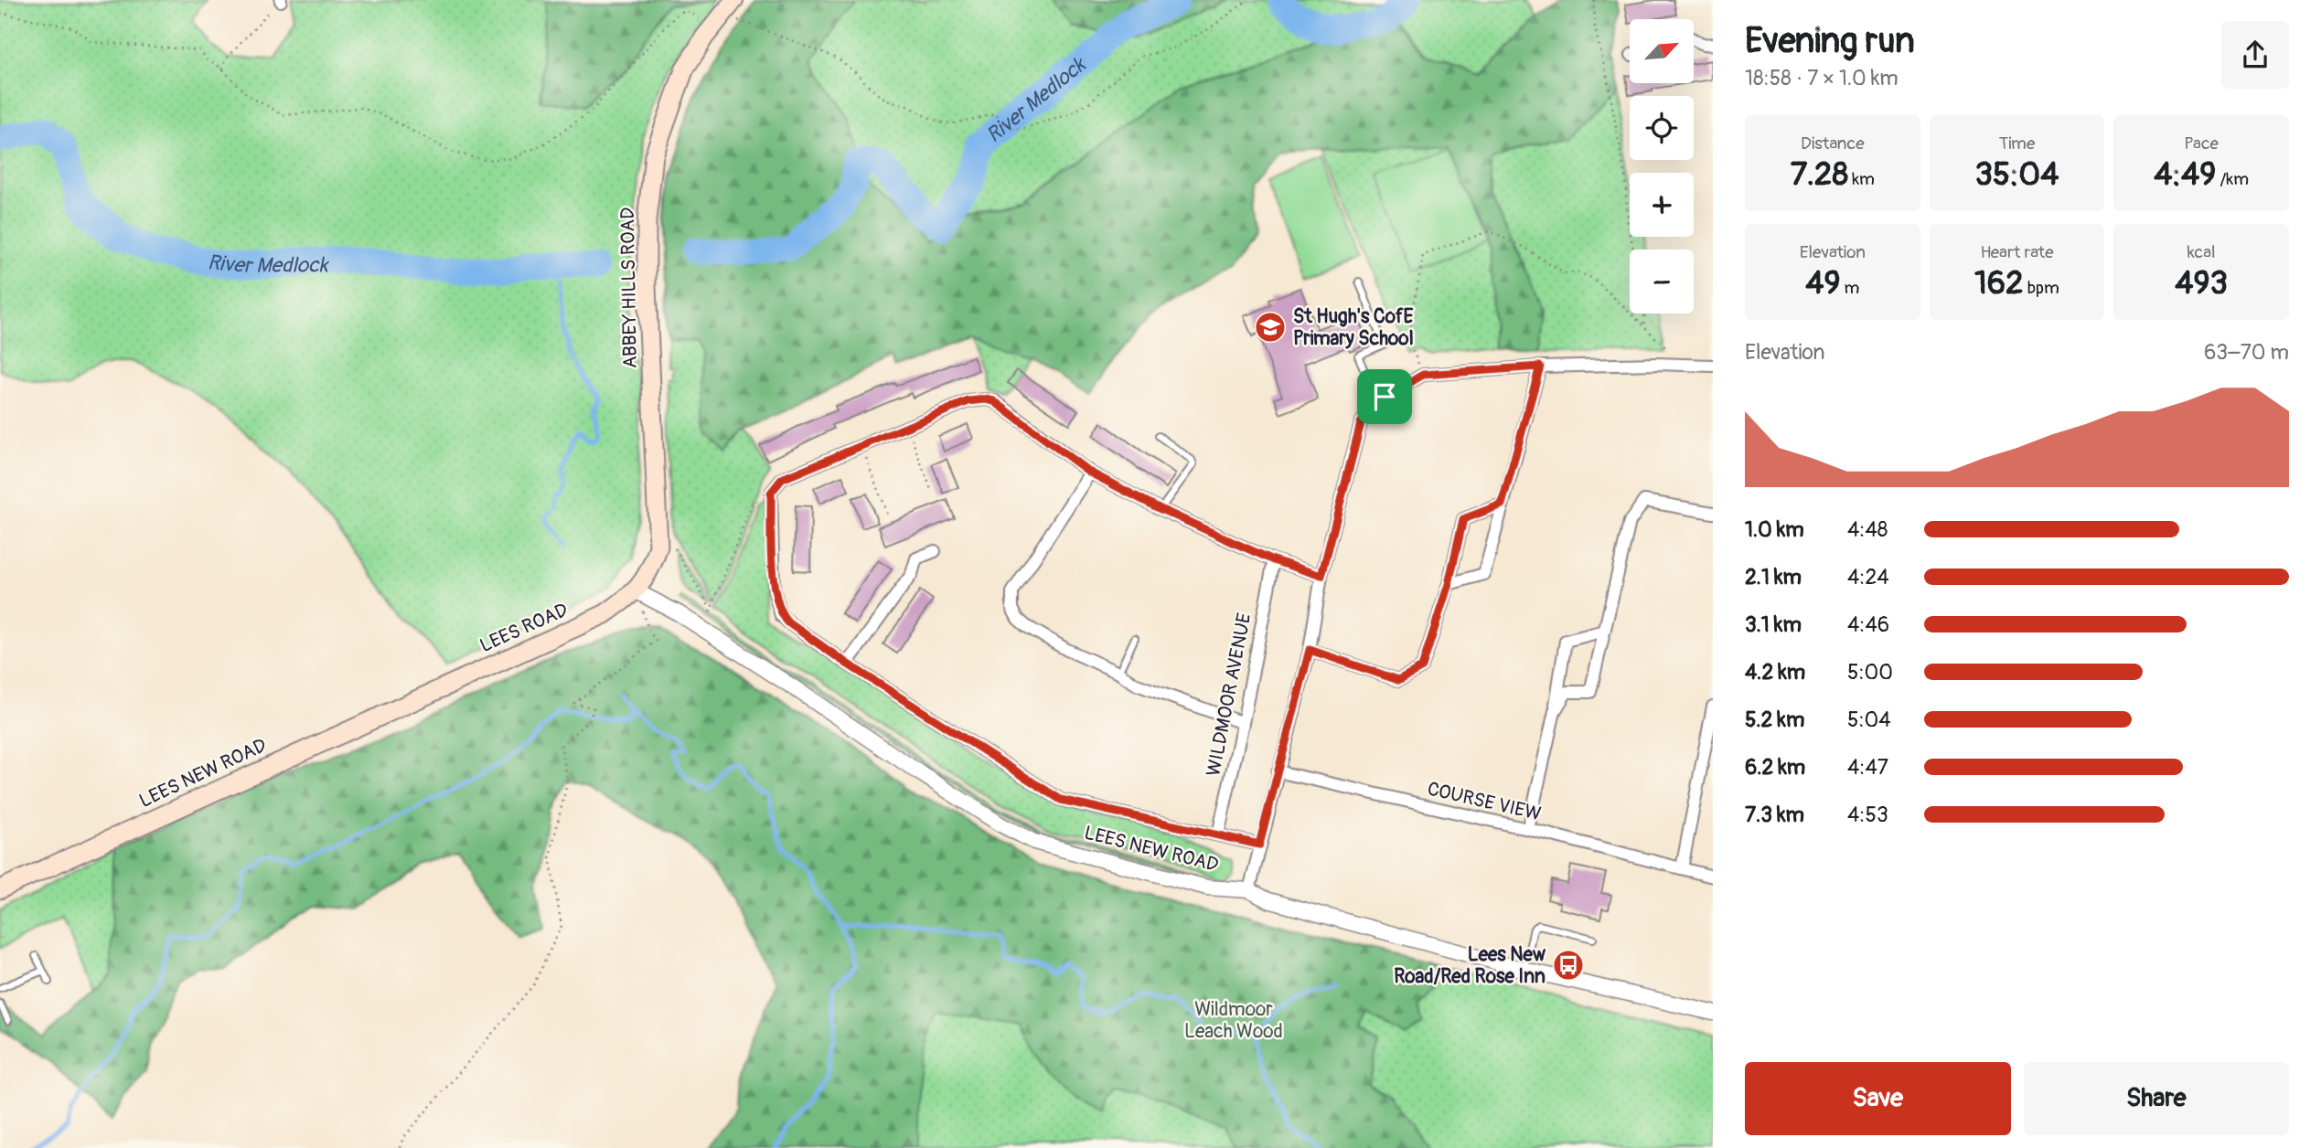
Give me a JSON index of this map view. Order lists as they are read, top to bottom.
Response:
{
  "streets": {
    "main road": ["ABBEY HILLS ROAD", "LEES ROAD", "LEES NEW ROAD"],
    "street": ["WILDMOOR AVENUE", "COURSE VIEW"]
  },
  "crossings": [
    ["ABBEY HILLS ROAD", "LEES ROAD"],
    ["ABBEY HILLS ROAD", "LEES NEW ROAD"],
    ["LEES ROAD", "LEES NEW ROAD"]
  ],
  "water": ["River Medlock"],
  "parks": ["Wildmoor Leach Wood"],
  "places": {
    "school or university": ["St Hugh's CofE Primary School"],
    "bus stop": ["Lees New Road/Red Rose Inn"]
  },
  "north": "top right",
  "page": {
    "heading": ["Evening run", "18:58 · 7 × 1.0 km"],
    "map_buttons": ["+", "−"],
    "stats": [
      ["Distance", "7.28 km"],
      ["Time", "35:04"],
      ["Pace", "4:49 /km"],
      ["Elevation", "49 m"],
      ["Heart rate", "162 bpm"],
      ["kcal", "493"]
    ],
    "chart": ["Elevation", "63–70 m"],
    "list": [
      {
        "name": "1.0 km",
        "note": "4:48"
      },
      {
        "name": "2.1 km",
        "note": "4:24"
      },
      {
        "name": "3.1 km",
        "note": "4:46"
      },
      {
        "name": "4.2 km",
        "note": "5:00"
      },
      {
        "name": "5.2 km",
        "note": "5:04"
      },
      {
        "name": "6.2 km",
        "note": "4:47"
      },
      {
        "name": "7.3 km",
        "note": "4:53"
      }
    ],
    "buttons": ["Save", "Share"]
  }
}
